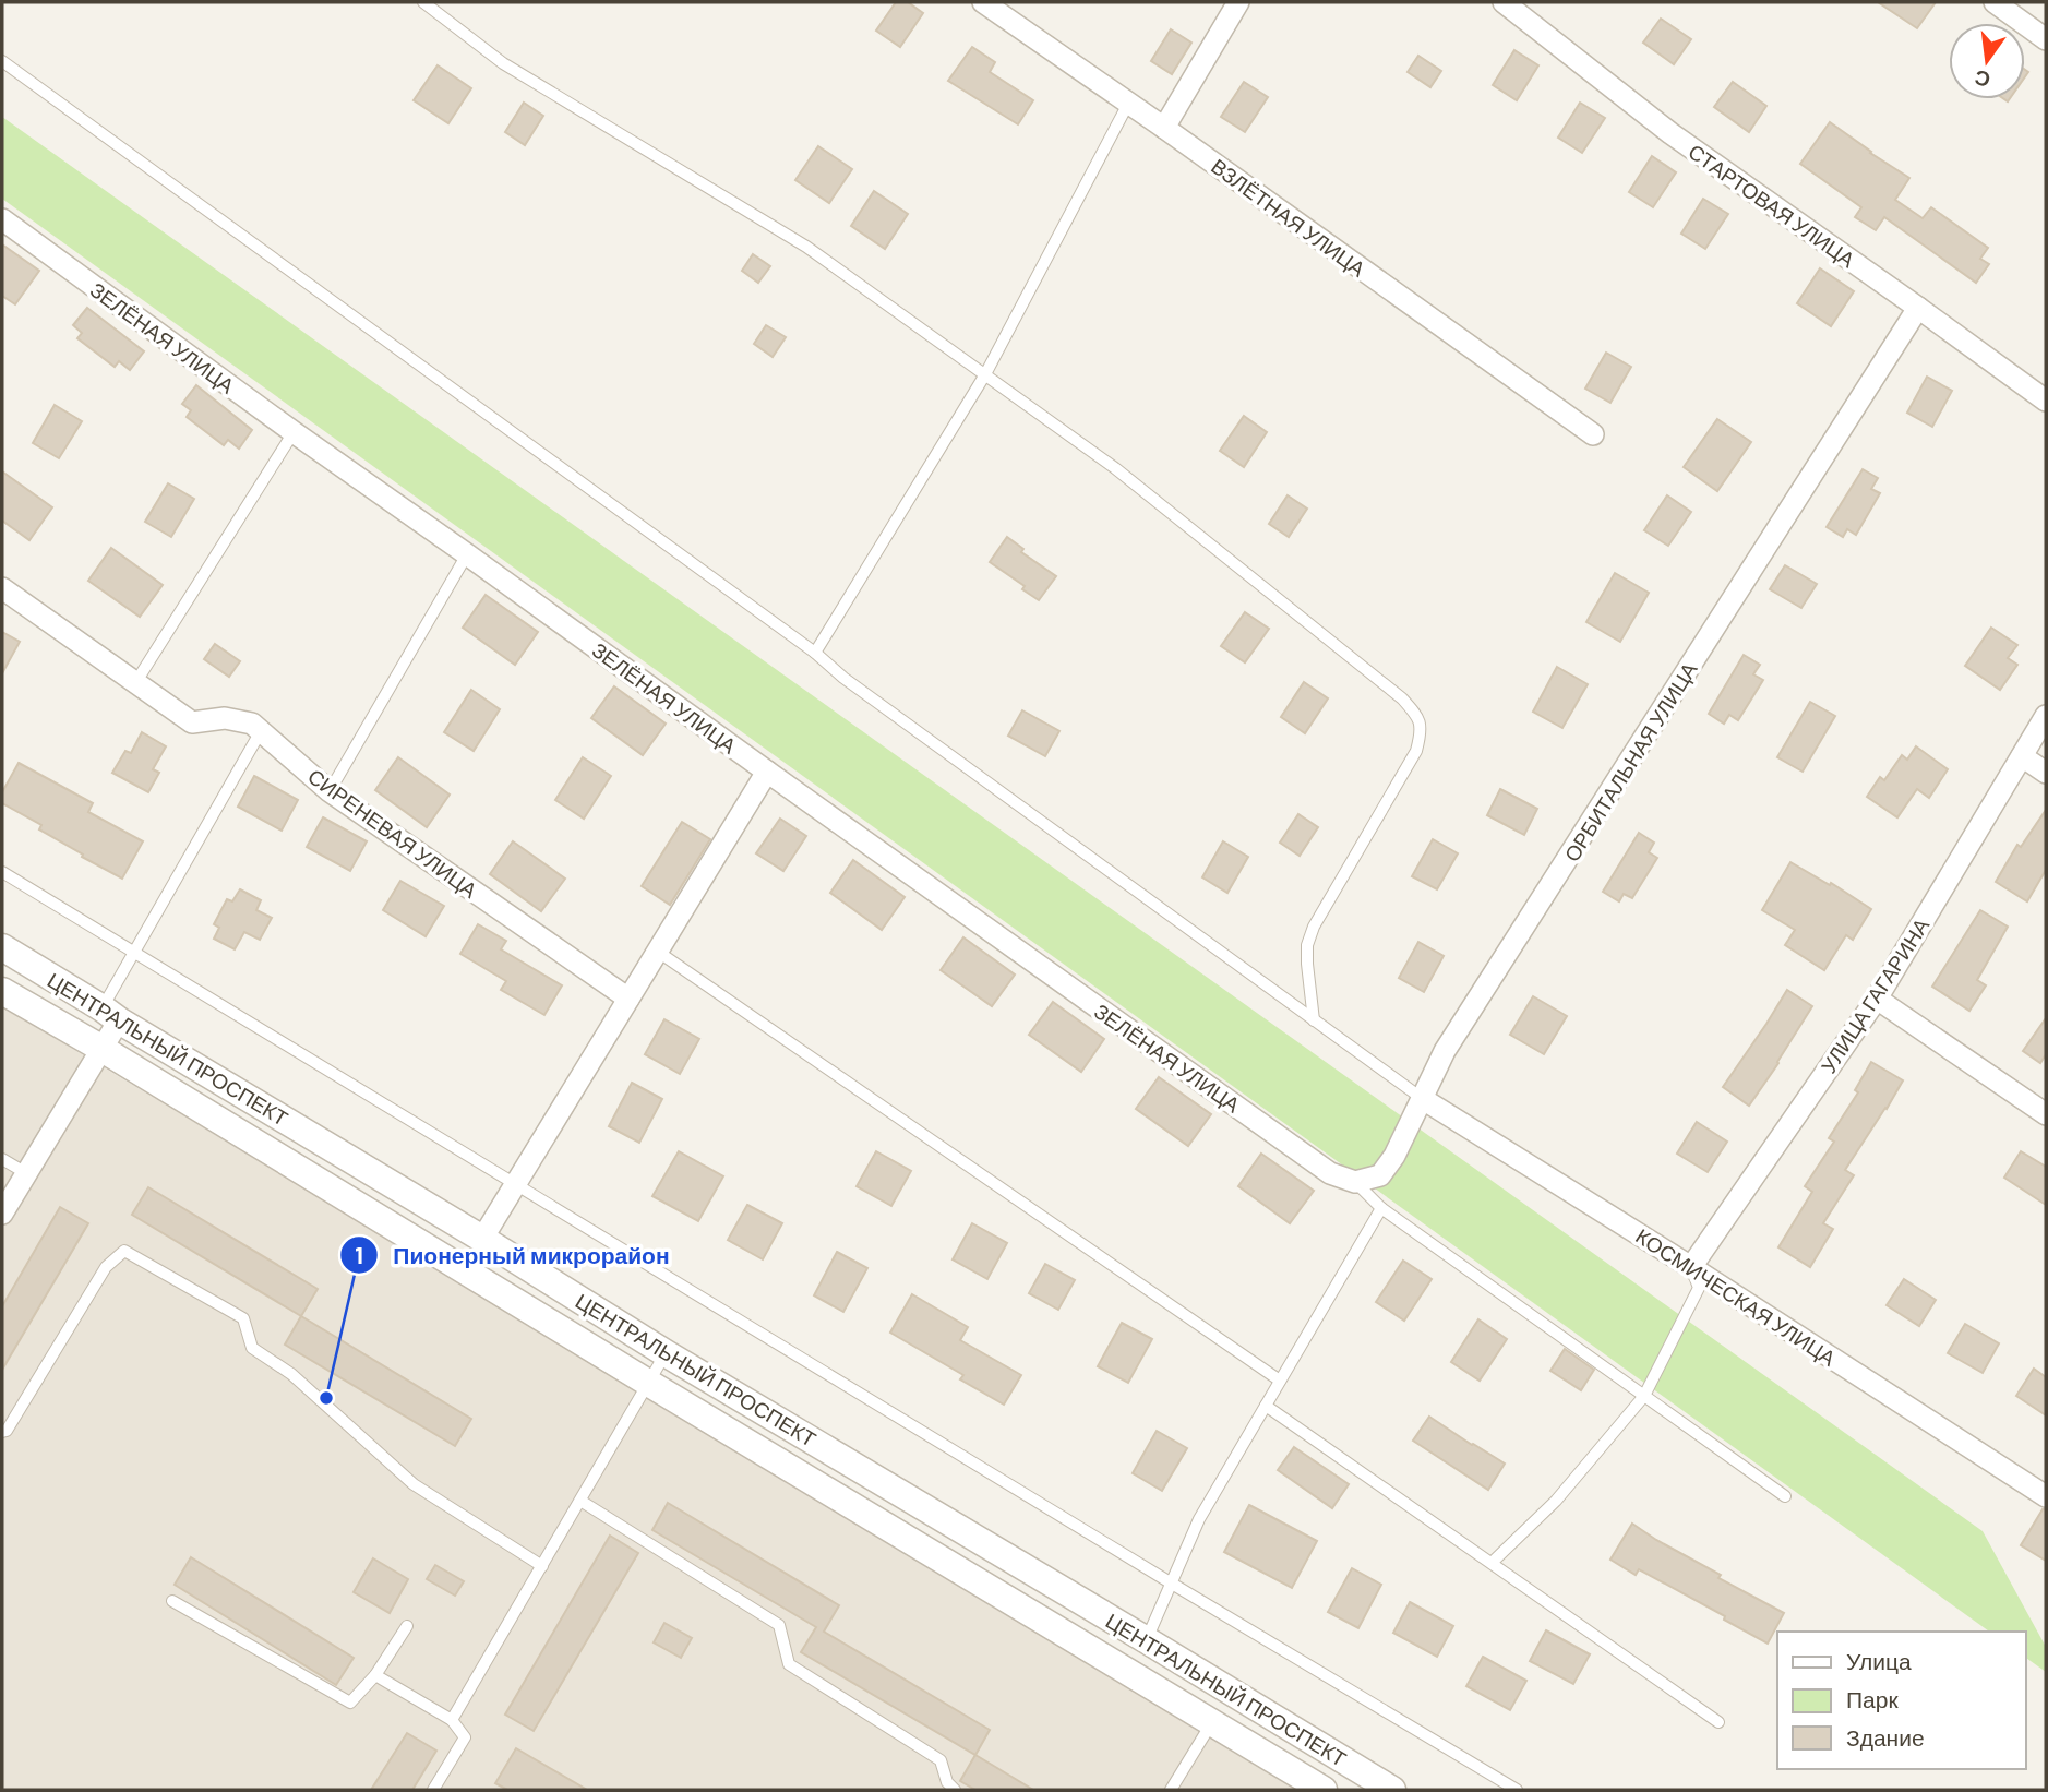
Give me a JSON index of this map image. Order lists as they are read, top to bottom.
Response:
{
  "streets": {
    "street": [
      "СТАРТОВАЯ УЛИЦА",
      "ВЗЛЁТНАЯ УЛИЦА",
      "ЗЕЛЁНАЯ УЛИЦА",
      "ОРБИТАЛЬНАЯ УЛИЦА",
      "СИРЕНЕВАЯ УЛИЦА",
      "УЛИЦА ГАГАРИНА",
      "ЦЕНТРАЛЬНЫЙ ПРОСПЕКТ",
      "КОСМИЧЕСКАЯ УЛИЦА"
    ]
  },
  "crossings": [
    ["СТАРТОВАЯ УЛИЦА", "ОРБИТАЛЬНАЯ УЛИЦА"],
    ["ЗЕЛЁНАЯ УЛИЦА", "ОРБИТАЛЬНАЯ УЛИЦА"],
    ["ОРБИТАЛЬНАЯ УЛИЦА", "КОСМИЧЕСКАЯ УЛИЦА"],
    ["УЛИЦА ГАГАРИНА", "КОСМИЧЕСКАЯ УЛИЦА"]
  ],
  "places": ["Пионерный микрорайон"],
  "legend": ["Улица", "Парк", "Здание"],
  "north": "bottom"
}
